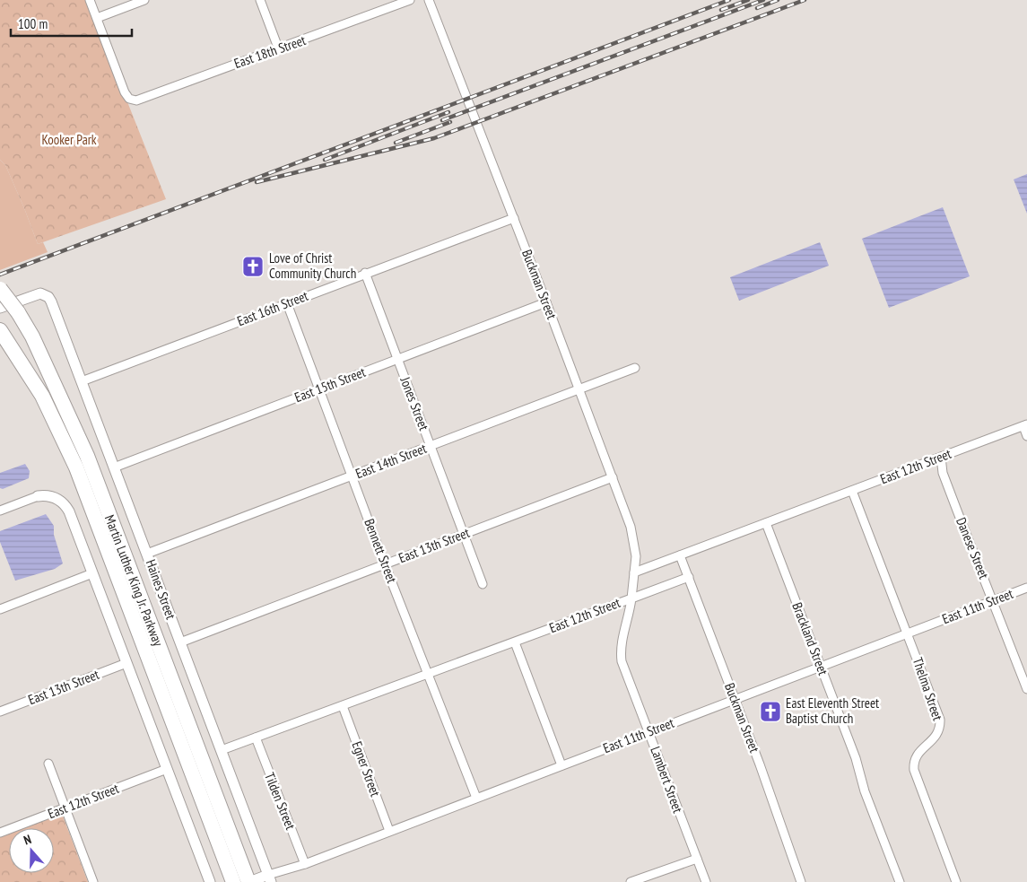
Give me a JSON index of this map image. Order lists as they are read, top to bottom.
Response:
{
  "streets": {
    "highway": ["Martin Luther King Jr. Parkway"],
    "street": [
      "East 18th Street",
      "Buckman Street",
      "East 16th Street",
      "East 15th Street",
      "Jones Street",
      "East 14th Street",
      "East 12th Street",
      "East 13th Street",
      "Danese Street",
      "Bennett Street",
      "Haines Street",
      "East 11th Street",
      "Brackland Street",
      "Thelma Street",
      "Egner Street",
      "Lambert Street",
      "Tilden Street"
    ]
  },
  "crossings": [
    ["Buckman Street", "East 16th Street"],
    ["Buckman Street", "East 15th Street"],
    ["Buckman Street", "East 14th Street"],
    ["Buckman Street", "East 12th Street"],
    ["Buckman Street", "East 13th Street"],
    ["Buckman Street", "East 11th Street"],
    ["East 16th Street", "Jones Street"],
    ["East 16th Street", "Bennett Street"],
    ["East 16th Street", "Haines Street"],
    ["East 15th Street", "Jones Street"],
    ["East 15th Street", "Bennett Street"],
    ["East 15th Street", "Haines Street"],
    ["Jones Street", "East 14th Street"],
    ["Jones Street", "East 13th Street"],
    ["East 14th Street", "Bennett Street"],
    ["East 14th Street", "Haines Street"],
    ["East 12th Street", "Danese Street"],
    ["East 12th Street", "Bennett Street"],
    ["East 12th Street", "Haines Street"],
    ["East 12th Street", "Brackland Street"],
    ["East 12th Street", "Thelma Street"],
    ["East 12th Street", "Egner Street"],
    ["East 12th Street", "Lambert Street"],
    ["East 12th Street", "Tilden Street"],
    ["East 13th Street", "Bennett Street"],
    ["East 13th Street", "Haines Street"],
    ["Danese Street", "East 11th Street"],
    ["Bennett Street", "East 11th Street"],
    ["Martin Luther King Jr. Parkway", "East 11th Street"],
    ["Haines Street", "East 11th Street"],
    ["East 11th Street", "Brackland Street"],
    ["East 11th Street", "Thelma Street"],
    ["East 11th Street", "Egner Street"],
    ["East 11th Street", "Lambert Street"],
    ["East 11th Street", "Tilden Street"]
  ],
  "parks": ["Kooker Park"],
  "places": {
    "church": ["Love of Christ Community Church", "East Eleventh Street Baptist Church"]
  },
  "scale_bar": "100 m",
  "north": "top"
}
